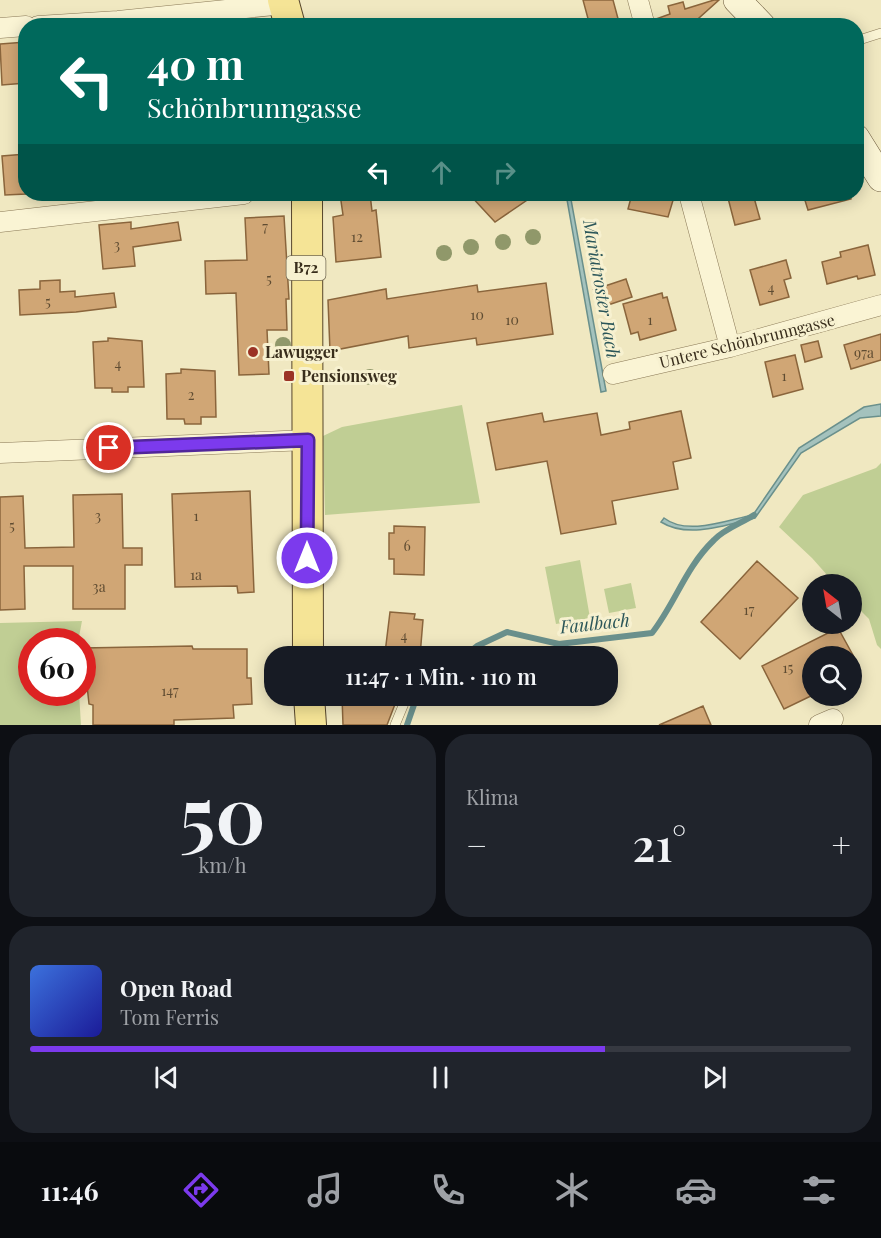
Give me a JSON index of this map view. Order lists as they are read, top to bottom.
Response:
{
  "streets": {
    "main road": ["B72"],
    "street": ["Untere Schönbrunngasse"]
  },
  "water": ["Mariatroster Bach", "Faulbach"],
  "places": {
    "other": ["Lawugger"],
    "transit": ["Pensionsweg"]
  },
  "house_numbers": [
    "7",
    "12",
    "3",
    "5",
    "4",
    "5",
    "10",
    "10",
    "1",
    "97a",
    "4",
    "1",
    "2",
    "3",
    "1",
    "5",
    "6",
    "1a",
    "3a",
    "17",
    "4",
    "15",
    "147"
  ],
  "north": "top left",
  "page": {
    "turn": ["40 m", "Schönbrunngasse"],
    "limit": "60",
    "trip": "11:47 · 1 Min. · 110 m",
    "tile": [
      ["50", "km/h"],
      "Klima"
    ],
    "heat": ["−", "21°", "+"],
    "song": ["Open Road", "Tom Ferris"],
    "tabs": "11:46"
  }
}
